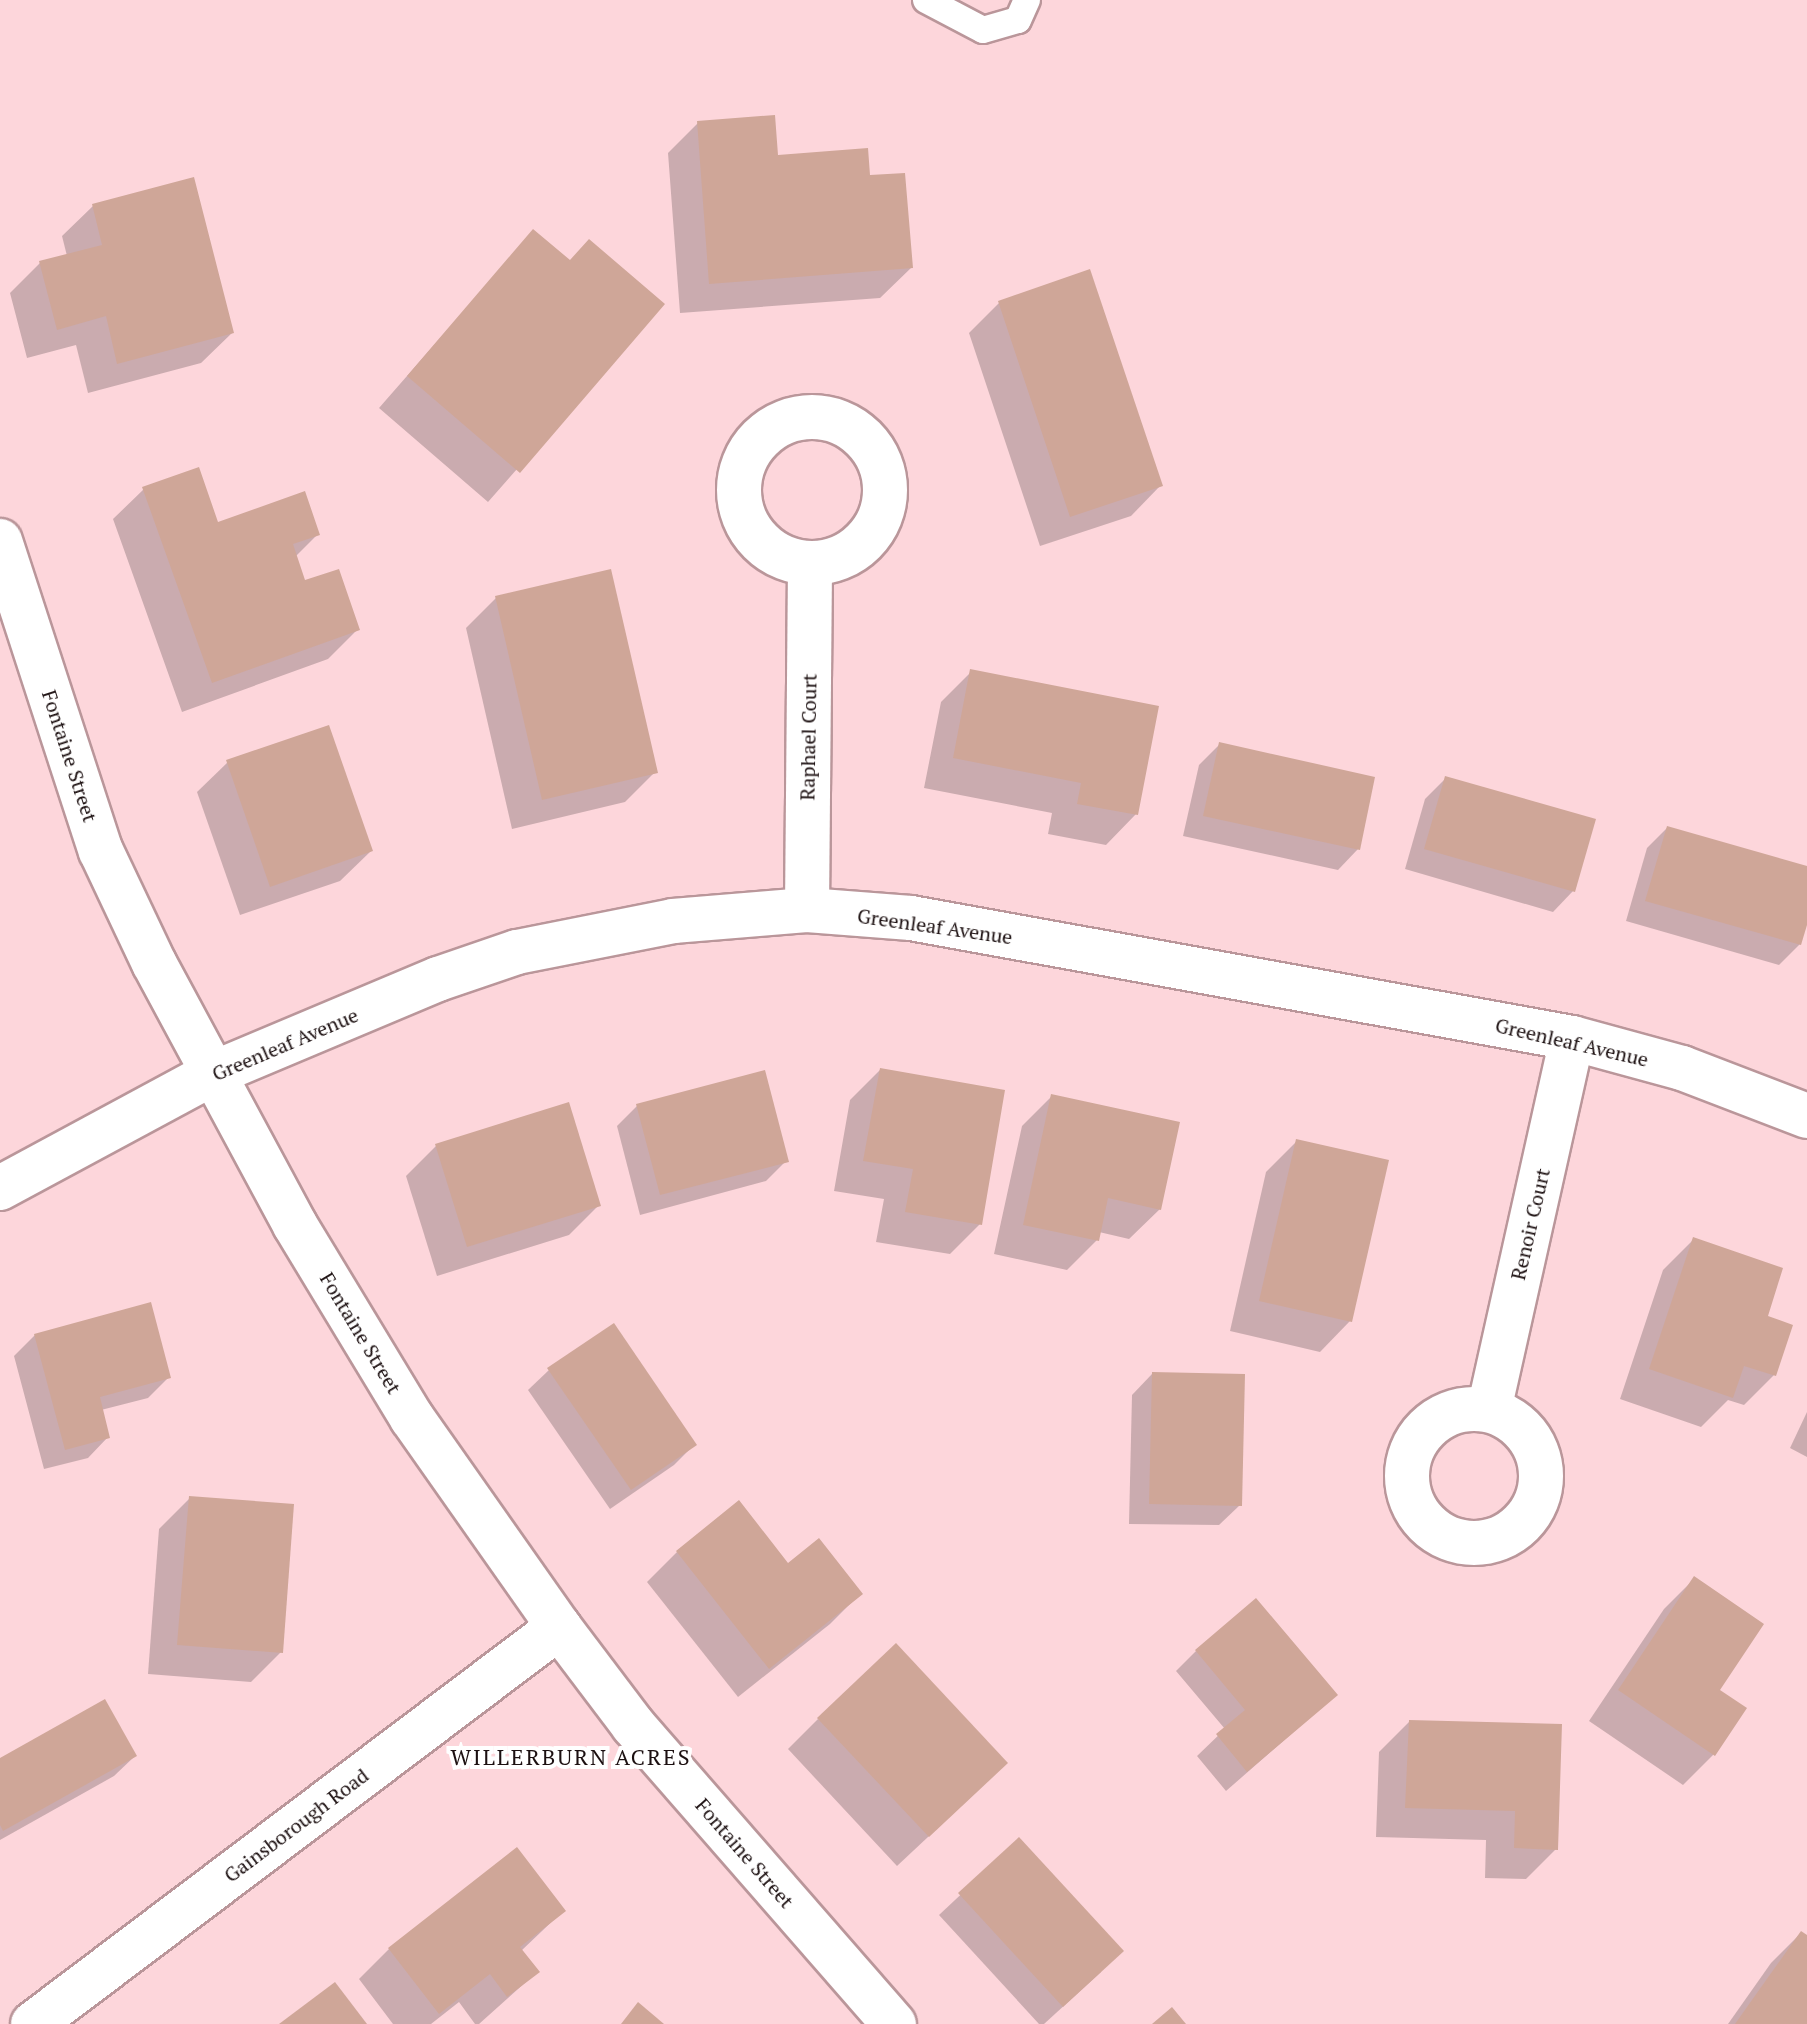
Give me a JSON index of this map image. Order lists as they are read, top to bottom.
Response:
{
  "streets": {
    "street": [
      "Raphael Court",
      "Fontaine Street",
      "Greenleaf Avenue",
      "Renoir Court",
      "Gainsborough Road"
    ]
  },
  "crossings": [
    ["Raphael Court", "Greenleaf Avenue"],
    ["Fontaine Street", "Greenleaf Avenue"],
    ["Fontaine Street", "Gainsborough Road"],
    ["Greenleaf Avenue", "Renoir Court"]
  ],
  "districts": ["WILLERBURN ACRES"]
}
